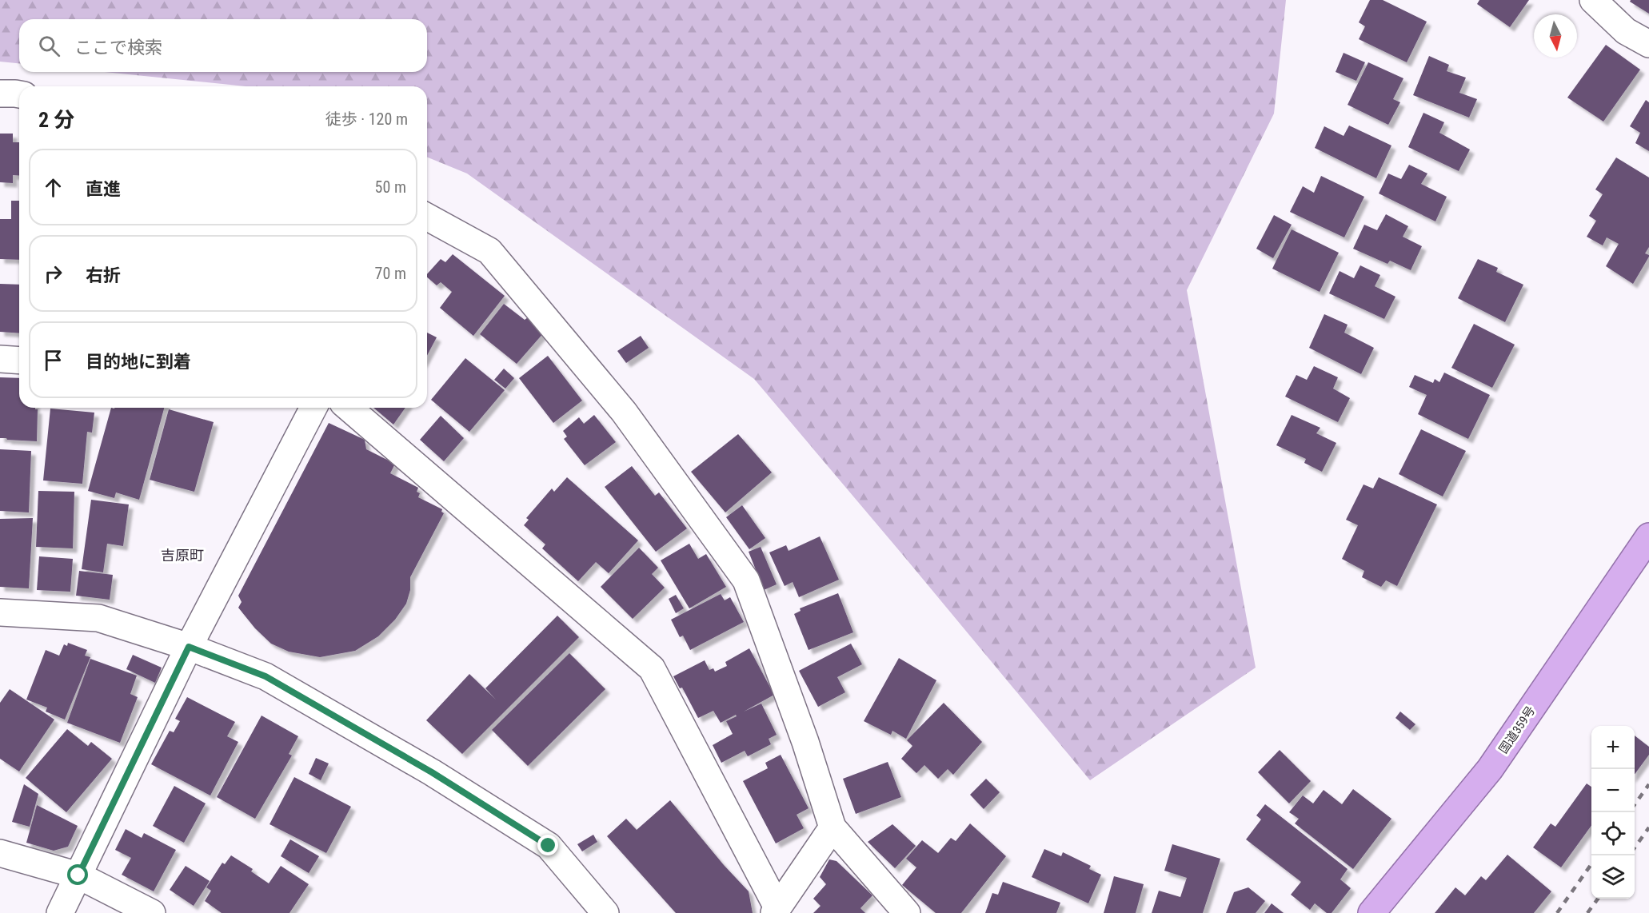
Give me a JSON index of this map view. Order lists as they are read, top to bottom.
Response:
{
  "streets": {
    "highway": ["国道359号"]
  },
  "districts": ["吉原町"],
  "north": "bottom",
  "page": {
    "search": "ここで検索",
    "heading": ["2 分", "徒歩 · 120 m"],
    "list": [
      ["直進", "50 m"],
      ["右折", "70 m"],
      "目的地に到着"
    ],
    "map_buttons": ["+", "−"]
  }
}
